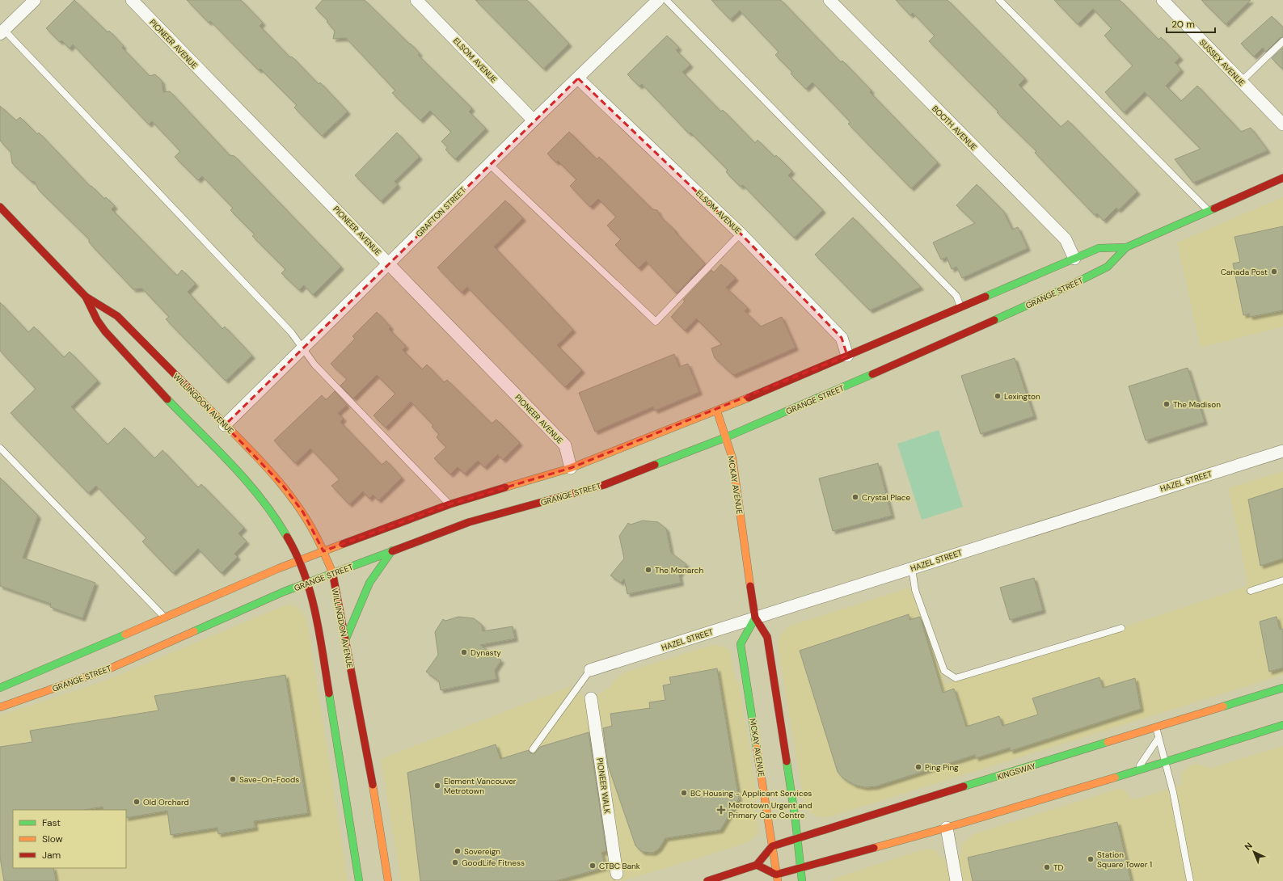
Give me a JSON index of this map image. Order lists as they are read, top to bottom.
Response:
{
  "streets": {
    "main road": [
      "GRANGE STREET",
      "WILLINGDON AVENUE",
      "MCKAY AVENUE",
      "KINGSWAY"
    ],
    "street": [
      "PIONEER AVENUE",
      "ELSOM AVENUE",
      "SUSSEX AVENUE",
      "BOOTH AVENUE",
      "GRAFTON STREET",
      "HAZEL STREET",
      "PIONEER WALK"
    ]
  },
  "crossings": [
    ["PIONEER AVENUE", "GRAFTON STREET"],
    ["PIONEER AVENUE", "GRANGE STREET"],
    ["ELSOM AVENUE", "GRAFTON STREET"],
    ["ELSOM AVENUE", "GRANGE STREET"],
    ["BOOTH AVENUE", "GRANGE STREET"],
    ["GRAFTON STREET", "WILLINGDON AVENUE"],
    ["GRANGE STREET", "WILLINGDON AVENUE"],
    ["GRANGE STREET", "MCKAY AVENUE"],
    ["HAZEL STREET", "MCKAY AVENUE"],
    ["MCKAY AVENUE", "KINGSWAY"]
  ],
  "places": {
    "other": [
      "Canada Post",
      "Lexington",
      "The Madison",
      "Crystal Place",
      "The Monarch",
      "Dynasty",
      "Ping Ping",
      "Save-On-Foods",
      "Element Vancouver Metrotown",
      "BC Housing - Applicant Services",
      "Old Orchard",
      "Sovereign",
      "Station Square Tower 1",
      "GoodLife Fitness",
      "CTBC Bank",
      "TD"
    ],
    "health": ["Metrotown Urgent and Primary Care Centre"]
  },
  "legend": ["Fast", "Slow", "Jam"],
  "scale_bar": "20 m",
  "north": "top left"
}
